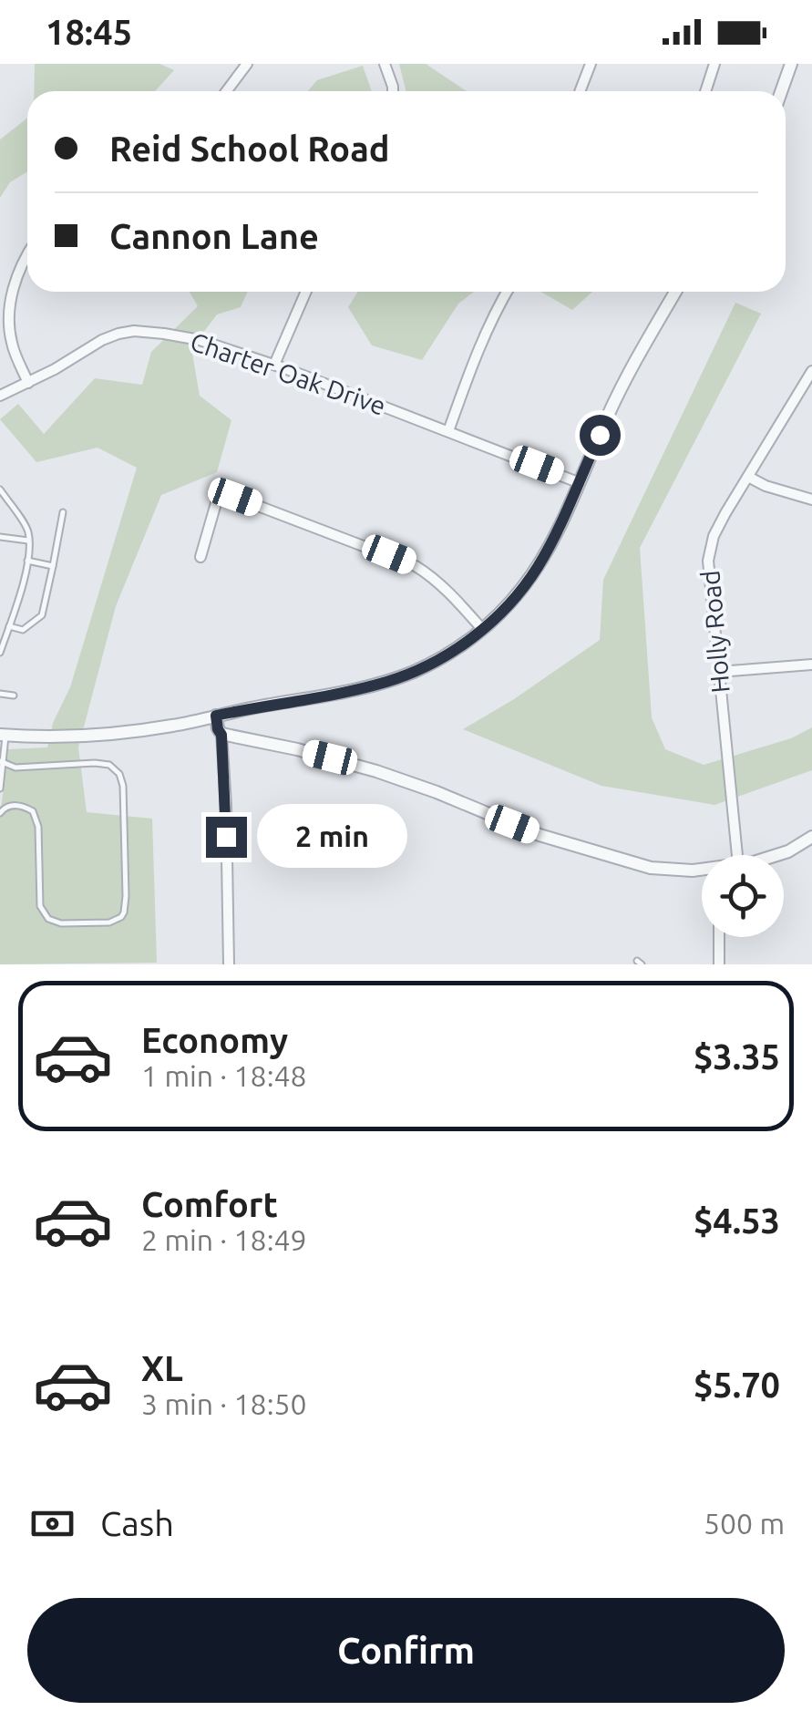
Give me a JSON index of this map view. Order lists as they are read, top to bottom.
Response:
{
  "streets": {
    "street": ["Charter Oak Drive", "Holly Road"]
  },
  "page": {
    "status": "18:45",
    "banner": ["Reid School Road", "Cannon Lane"],
    "bubble": "2 min",
    "list": [
      {
        "name": "Economy",
        "note": "1 min · 18:48",
        "value": "$3.35"
      },
      {
        "name": "Comfort",
        "note": "2 min · 18:49",
        "value": "$4.53"
      },
      {
        "name": "XL",
        "note": "3 min · 18:50",
        "value": "$5.70"
      }
    ],
    "pay": ["Cash", "500 m"],
    "buttons": "Confirm"
  }
}
